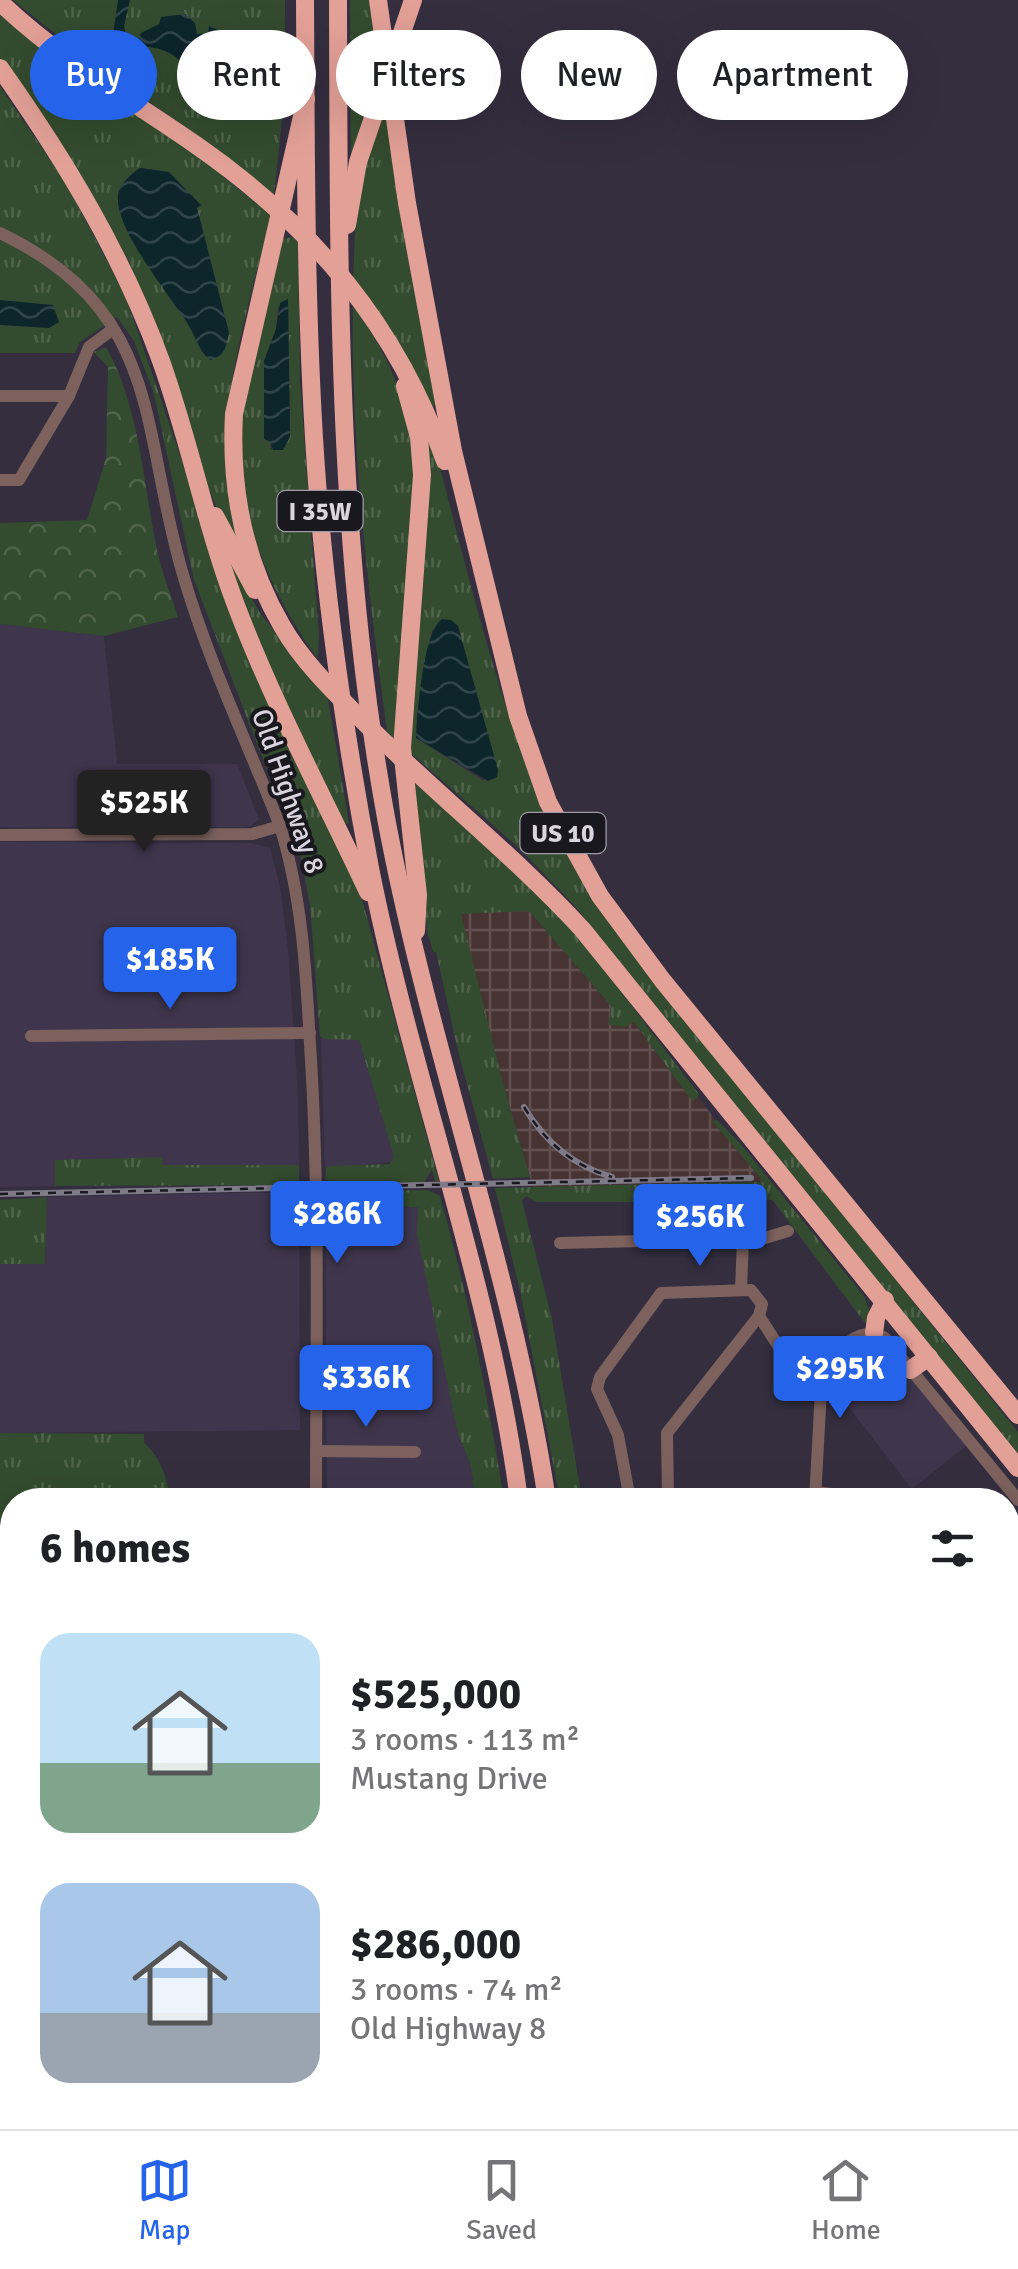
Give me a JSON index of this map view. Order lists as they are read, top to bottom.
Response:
{
  "streets": {
    "highway": ["I 35W", "US 10"],
    "street": ["Old Highway 8"]
  },
  "page": {
    "chip": [
      "Buy",
      "Rent",
      "Filters",
      "New",
      "Apartment"
    ],
    "price": [
      "$525K",
      "$185K",
      "$286K",
      "$256K",
      "$295K",
      "$336K"
    ],
    "heading": "6 homes",
    "list": [
      {
        "name": "$525,000",
        "note": "3 rooms · 113 m² · Mustang Drive"
      },
      {
        "name": "$286,000",
        "note": "3 rooms · 74 m² · Old Highway 8"
      }
    ],
    "tabs": ["Map", "Saved", "Home"]
  }
}
